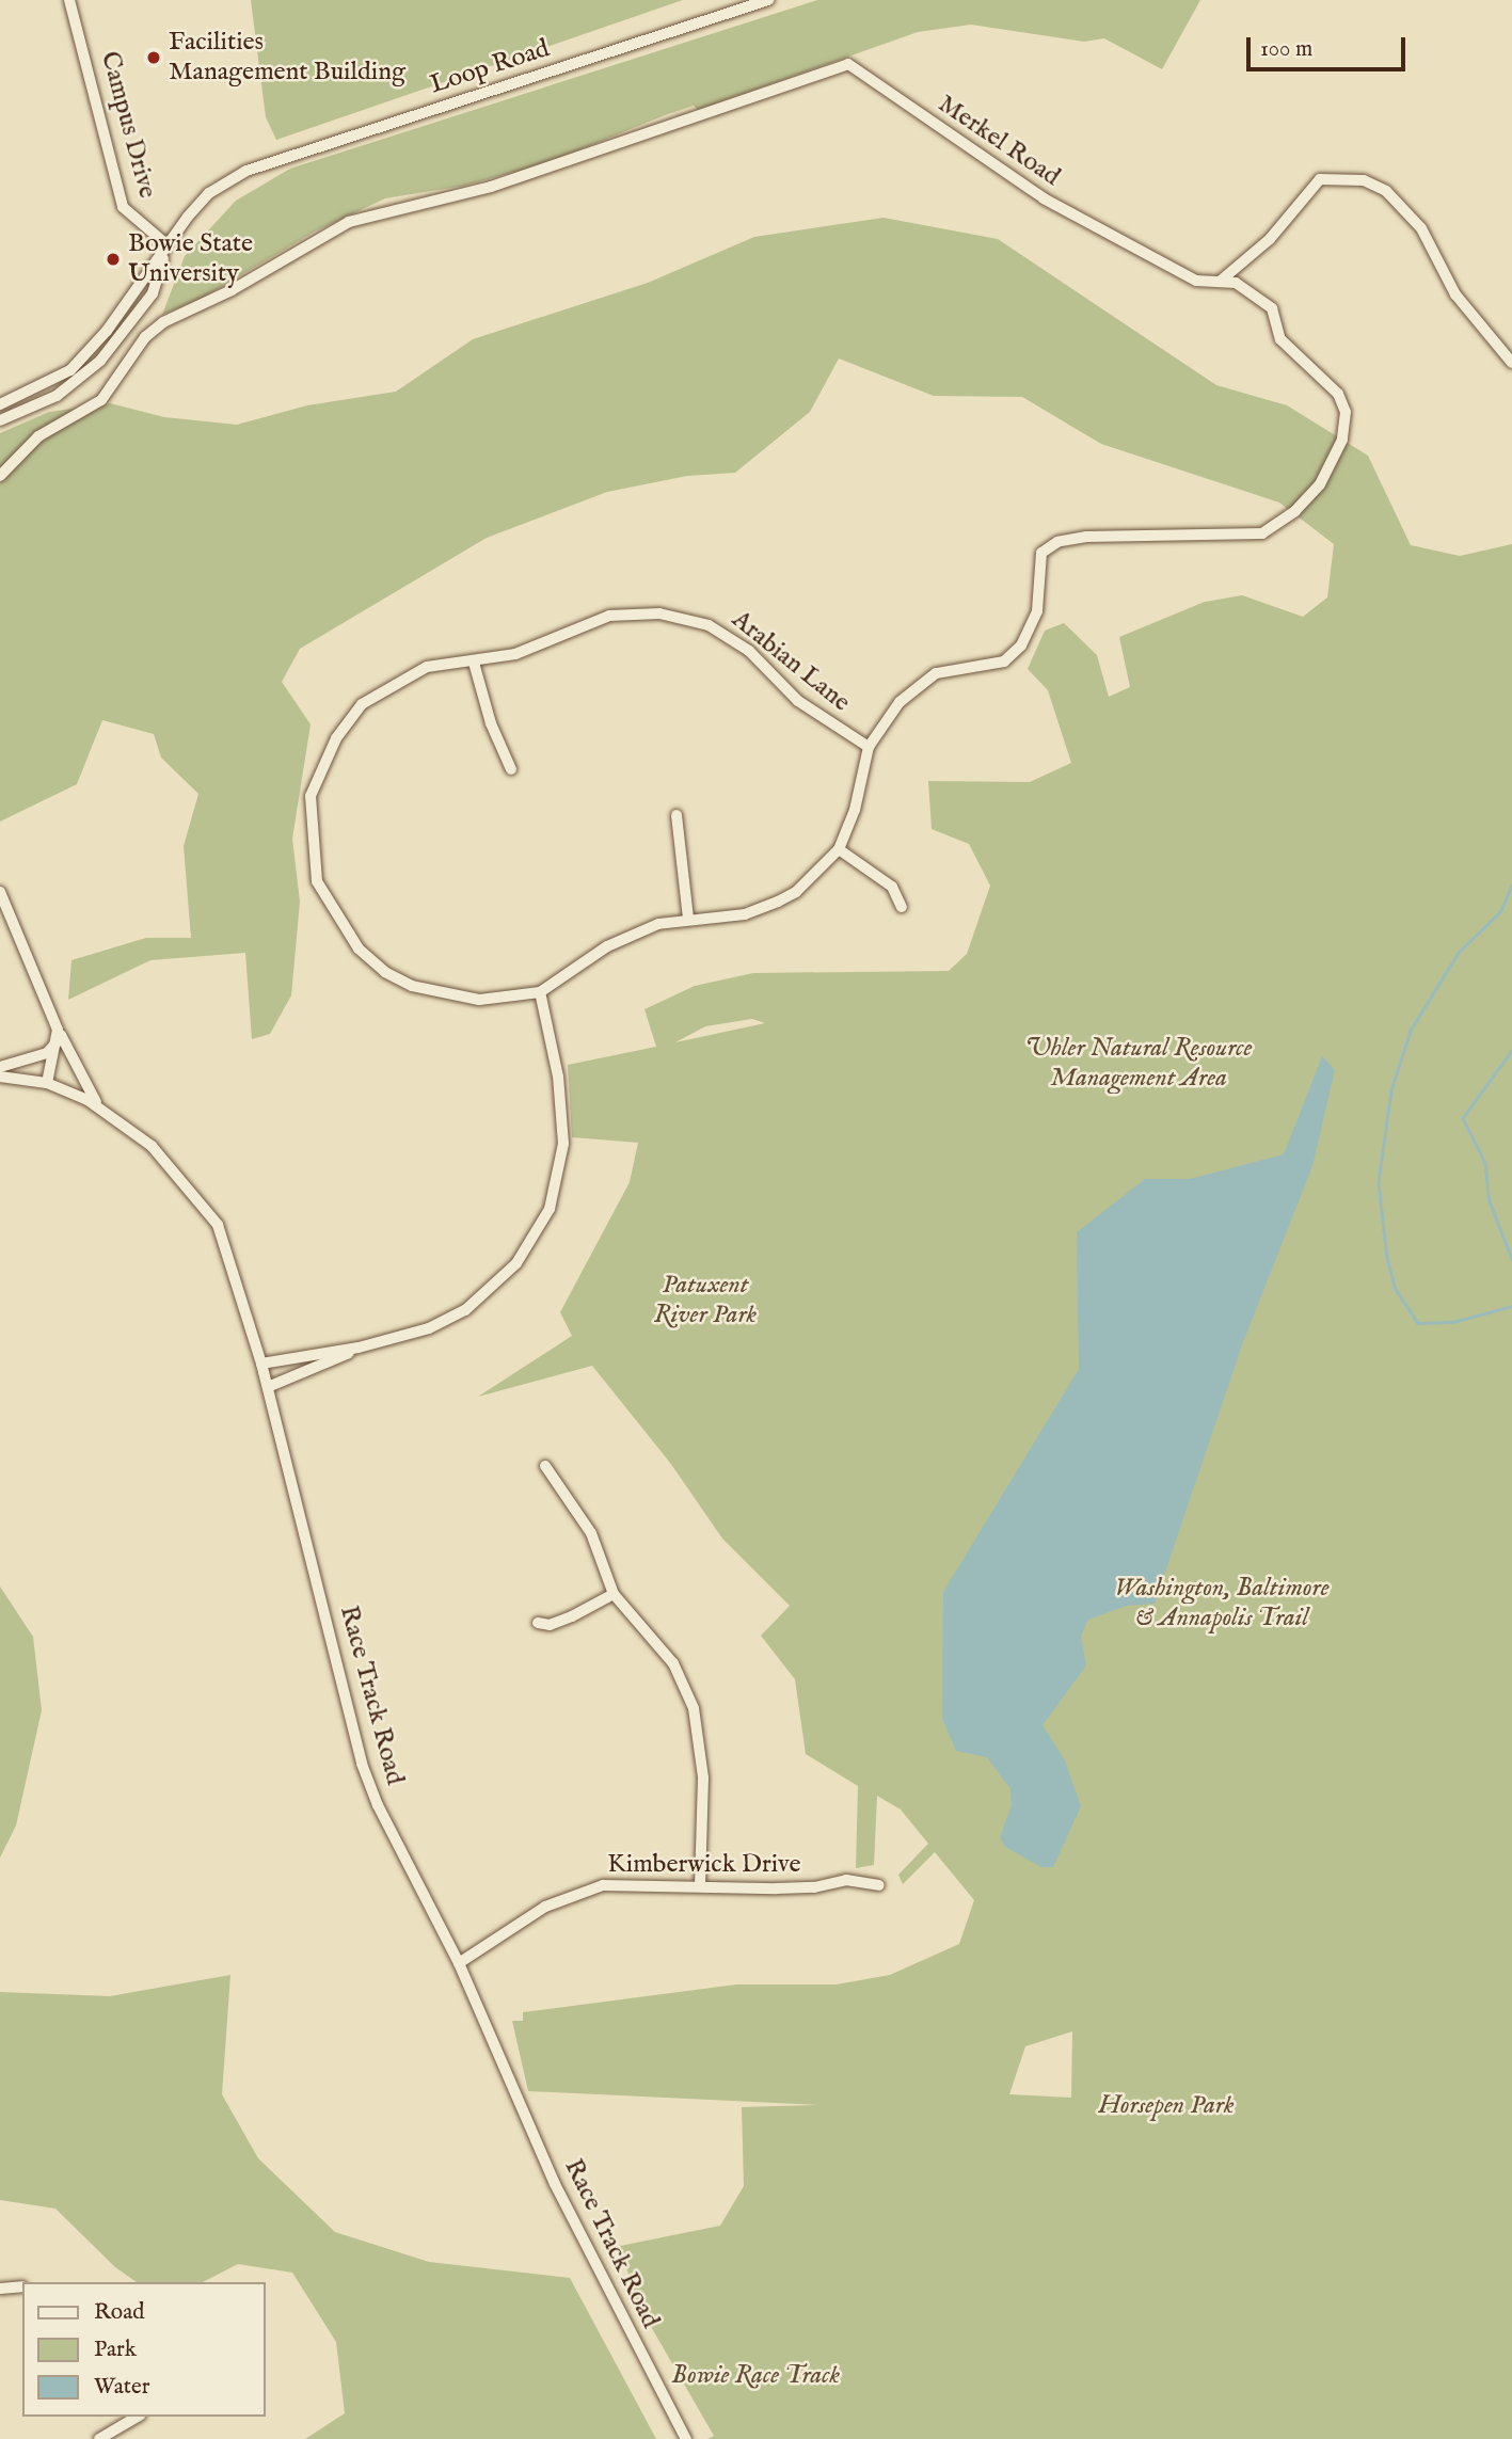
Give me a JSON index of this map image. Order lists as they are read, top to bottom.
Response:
{
  "streets": {
    "street": [
      "Loop Road",
      "Campus Drive",
      "Merkel Road",
      "Arabian Lane",
      "Race Track Road",
      "Kimberwick Drive"
    ]
  },
  "crossings": [
    ["Loop Road", "Campus Drive"],
    ["Merkel Road", "Arabian Lane"],
    ["Race Track Road", "Kimberwick Drive"]
  ],
  "parks": [
    "Uhler Natural Resource Management Area",
    "Patuxent River Park",
    "Washington, Baltimore & Annapolis Trail",
    "Horsepen Park",
    "Bowie Race Track"
  ],
  "places": ["Facilities Management Building", "Bowie State University"],
  "legend": ["Road", "Park", "Water"],
  "scale_bar": "100 m"
}
